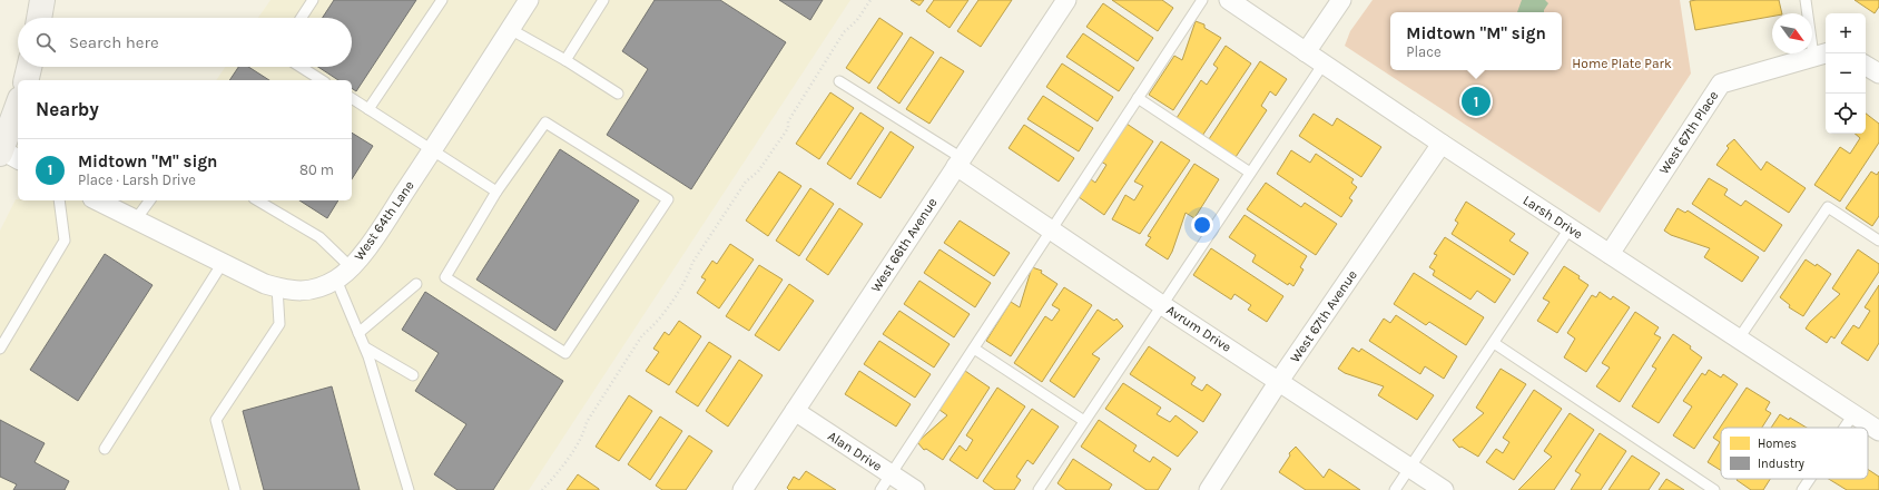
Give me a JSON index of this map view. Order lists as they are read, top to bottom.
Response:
{
  "streets": {
    "street": [
      "West 67th Place",
      "Larsh Drive",
      "West 64th Lane",
      "West 66th Avenue",
      "West 67th Avenue",
      "Avrum Drive",
      "Alan Drive"
    ]
  },
  "crossings": [
    ["West 67th Place", "Larsh Drive"],
    ["Larsh Drive", "West 67th Avenue"],
    ["West 66th Avenue", "Avrum Drive"],
    ["West 66th Avenue", "Alan Drive"],
    ["West 67th Avenue", "Avrum Drive"]
  ],
  "parks": ["Home Plate Park"],
  "legend": ["Homes", "Industry"],
  "north": "bottom right",
  "page": {
    "popup": ["Midtown \"M\" sign", "Place"],
    "map_buttons": ["+", "−"],
    "search": "Search here",
    "heading": "Nearby",
    "pins": "1",
    "list": [
      {
        "mark": "1",
        "name": "Midtown \"M\" sign",
        "note": "Place · Larsh Drive",
        "value": "80 m"
      }
    ]
  }
}
